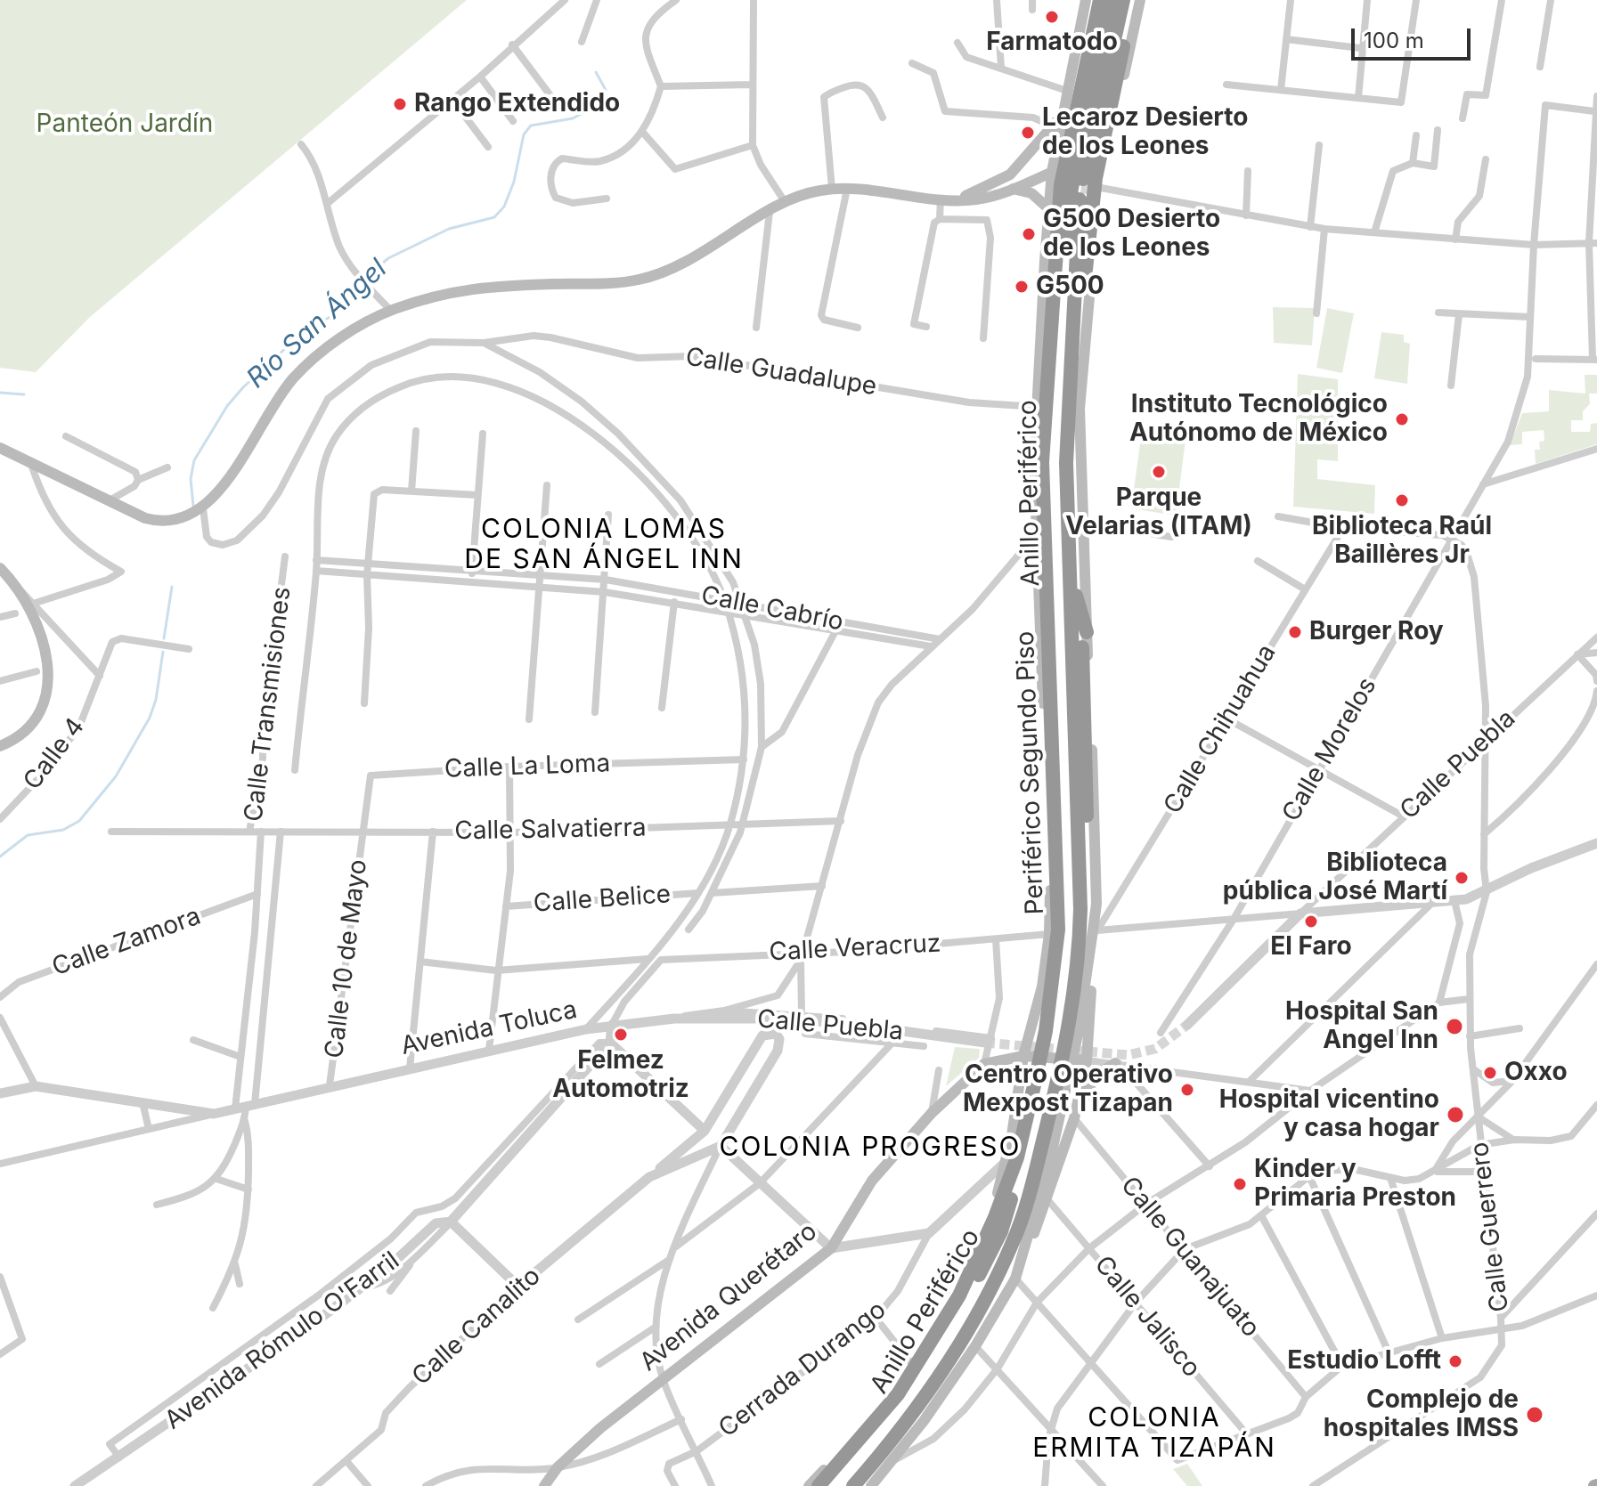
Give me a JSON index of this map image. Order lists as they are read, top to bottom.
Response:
{
  "streets": {
    "highway": ["Anillo Periférico", "Periférico Segundo Piso"],
    "main road": ["Avenida Querétaro"],
    "street": [
      "Calle Guadalupe",
      "Calle Cabrío",
      "Calle Transmisiones",
      "Calle Chihuahua",
      "Calle Morelos",
      "Calle 4",
      "Calle Puebla",
      "Calle La Loma",
      "Calle Salvatierra",
      "Calle Belice",
      "Calle Zamora",
      "Calle Veracruz",
      "Calle 10 de Mayo",
      "Avenida Toluca",
      "Calle Guerrero",
      "Calle Guanajuato",
      "Calle Jalisco",
      "Calle Canalito",
      "Avenida Rómulo O'Farril",
      "Cerrada Durango"
    ]
  },
  "crossings": [
    ["Calle Guadalupe", "Anillo Periférico"],
    ["Calle Guadalupe", "Calle Cabrío"],
    ["Calle Guadalupe", "Calle Salvatierra"],
    ["Calle Transmisiones", "Calle Salvatierra"],
    ["Calle Transmisiones", "Calle Zamora"],
    ["Calle Transmisiones", "Avenida Toluca"],
    ["Calle Morelos", "Calle Guerrero"],
    ["Calle Puebla", "Avenida Toluca"],
    ["Calle Puebla", "Calle Guerrero"],
    ["Calle La Loma", "Calle Salvatierra"],
    ["Calle La Loma", "Calle 10 de Mayo"],
    ["Calle Salvatierra", "Calle 10 de Mayo"],
    ["Calle Veracruz", "Avenida Toluca"],
    ["Calle 10 de Mayo", "Avenida Toluca"]
  ],
  "districts": ["COLONIA LOMAS DE SAN ÁNGEL INN", "COLONIA PROGRESO", "COLONIA ERMITA TIZAPÁN"],
  "water": ["Río San Ángel"],
  "parks": ["Panteón Jardín"],
  "places": [
    "Farmatodo",
    "Rango Extendido",
    "Lecaroz Desierto de los Leones",
    "G500 Desierto de los Leones",
    "G500",
    "Instituto Tecnológico Autónomo de México",
    "Parque Velarias (ITAM)",
    "Biblioteca Raúl Baillères Jr",
    "Burger Roy",
    "Biblioteca pública José Martí",
    "El Faro",
    "Hospital San Angel Inn",
    "Felmez Automotriz",
    "Oxxo",
    "Centro Operativo Mexpost Tizapan",
    "Hospital vicentino y casa hogar",
    "Kinder y Primaria Preston",
    "Estudio Lofft",
    "Complejo de hospitales IMSS"
  ],
  "scale_bar": "100 m"
}
